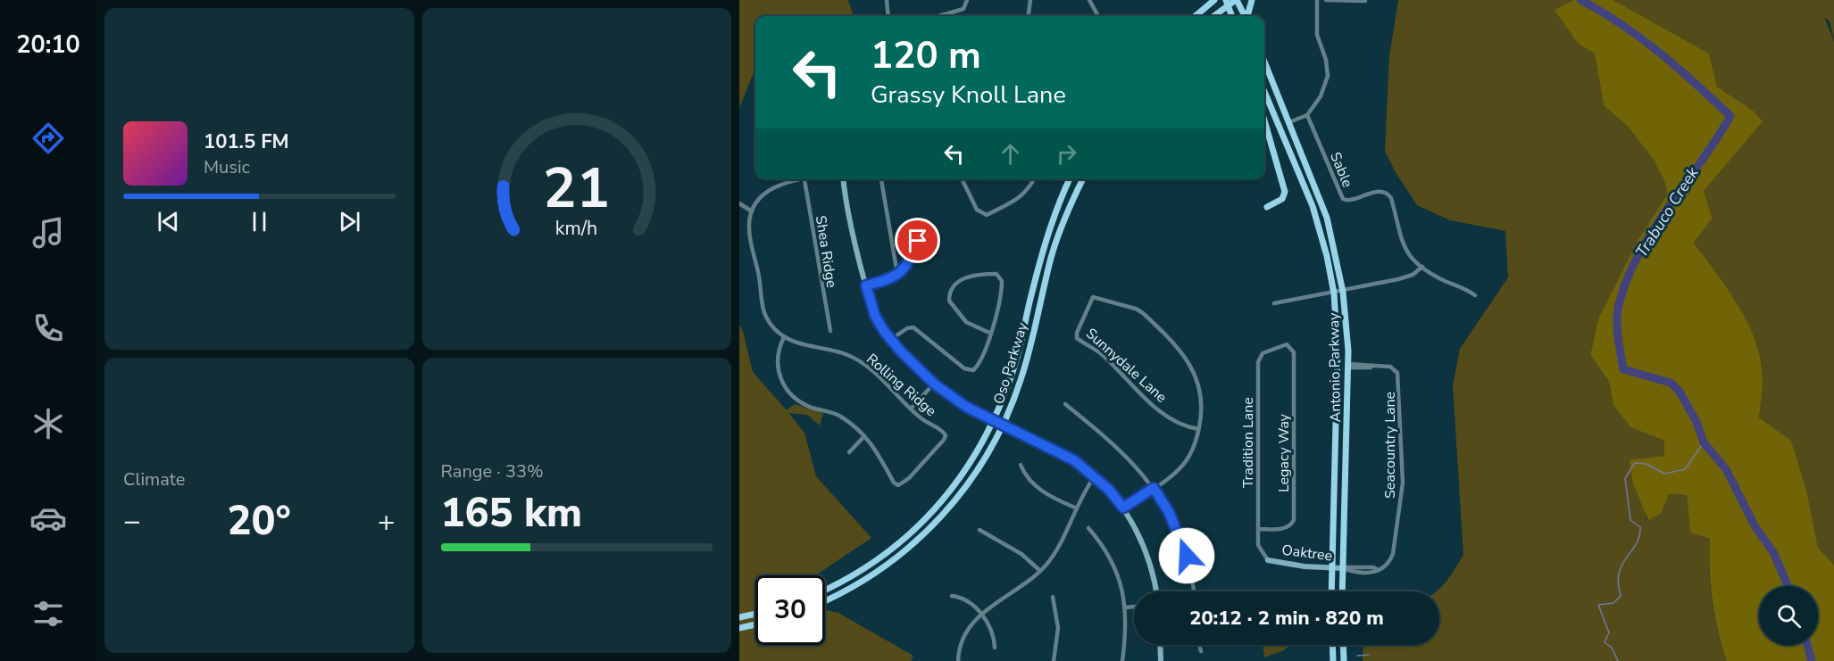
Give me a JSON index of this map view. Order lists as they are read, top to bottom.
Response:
{
  "streets": {
    "main road": ["Oso Parkway", "Antonio Parkway"],
    "street": [
      "Sable",
      "Shea Ridge",
      "Sunnydale Lane",
      "Rolling Ridge",
      "Tradition Lane",
      "Seacountry Lane",
      "Legacy Way",
      "Oaktree"
    ]
  },
  "crossings": [
    ["Antonio Parkway", "Seacountry Lane"],
    ["Antonio Parkway", "Oaktree"],
    ["Tradition Lane", "Legacy Way"],
    ["Tradition Lane", "Oaktree"],
    ["Seacountry Lane", "Oaktree"]
  ],
  "water": ["Trabuco Creek"],
  "page": {
    "tabs": "20:10",
    "turn": ["120 m", "Grassy Knoll Lane"],
    "song": ["101.5 FM", "Music"],
    "tile": [
      "Climate",
      ["Range · 33%", "165 km"]
    ],
    "heat": ["−", "20°", "+"],
    "limit": "30",
    "trip": "20:12 · 2 min · 820 m",
    "gauge": ["21", "km/h"]
  }
}
